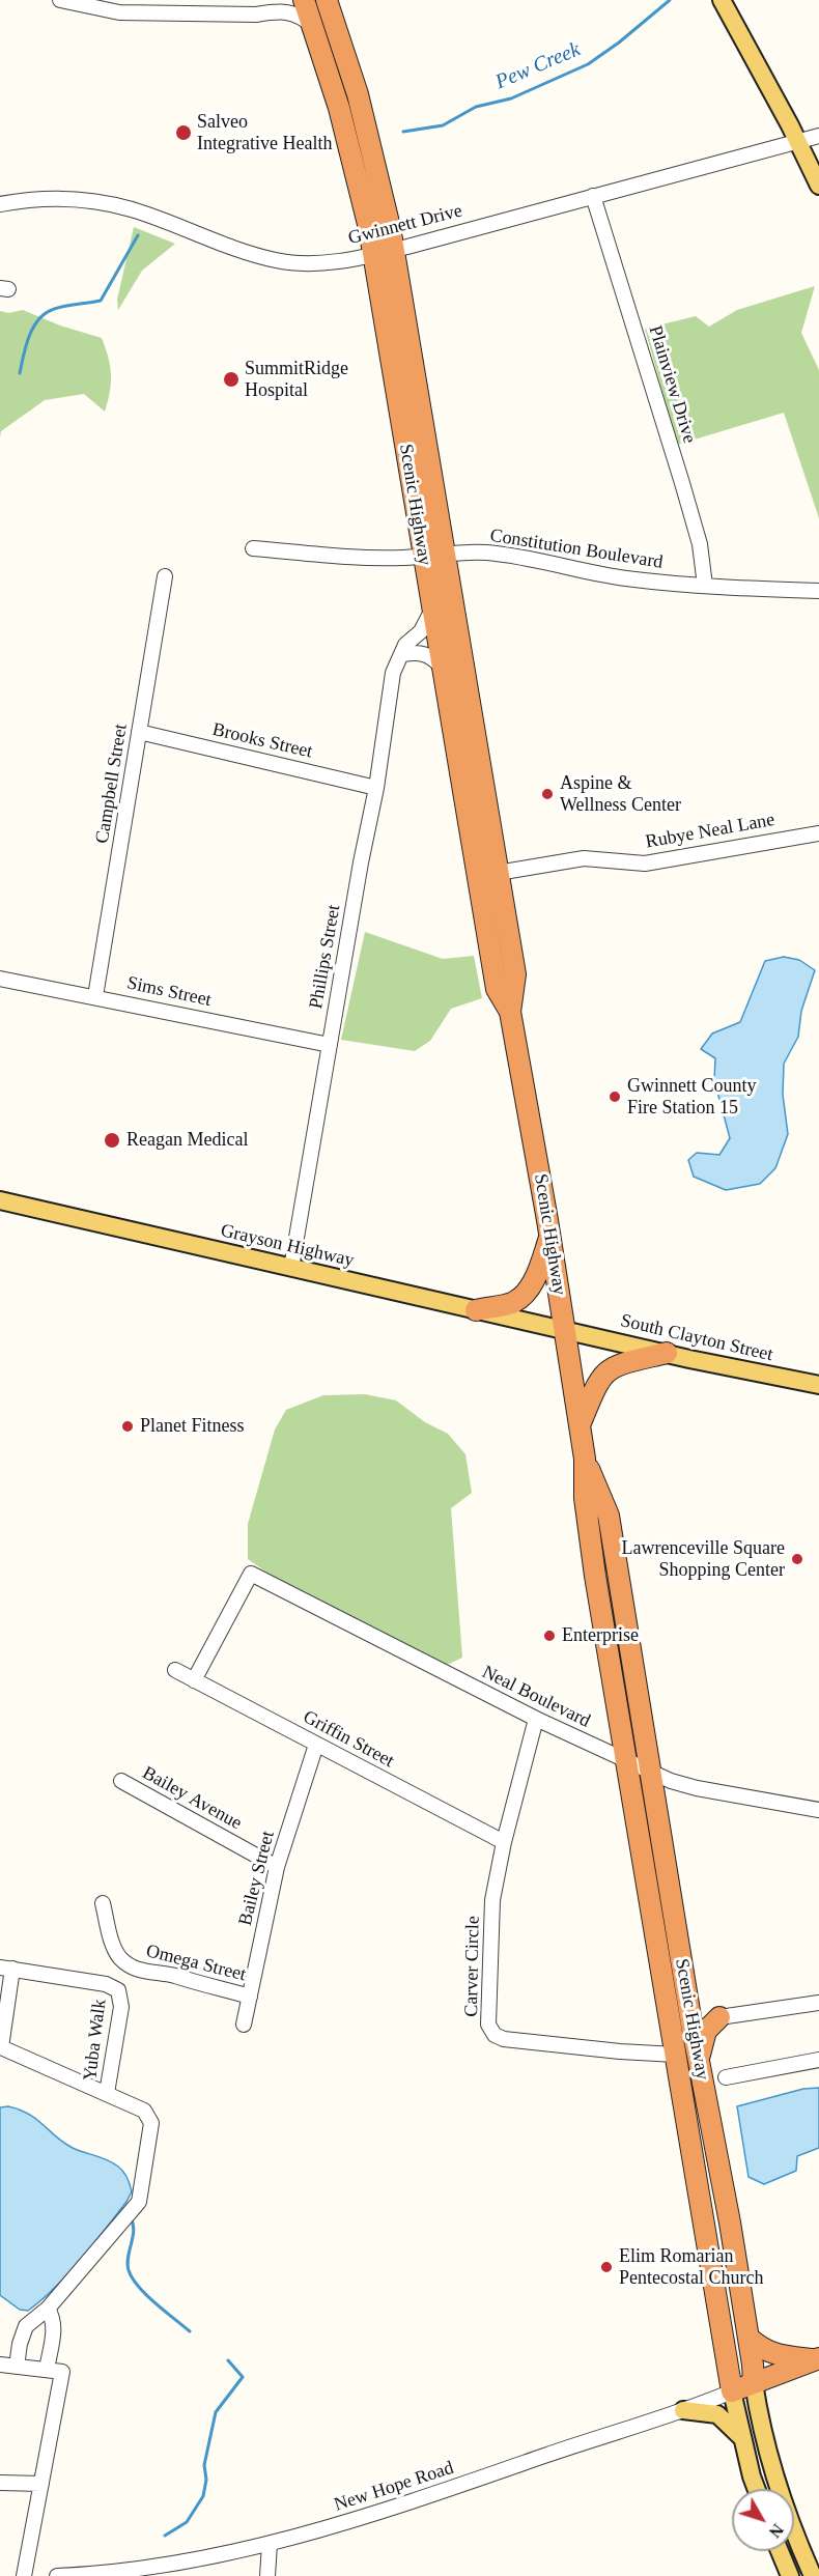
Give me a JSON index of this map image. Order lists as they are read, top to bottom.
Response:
{
  "streets": {
    "highway": ["Scenic Highway"],
    "main road": ["Grayson Highway", "South Clayton Street"],
    "street": [
      "Gwinnett Drive",
      "Plainview Drive",
      "Constitution Boulevard",
      "Brooks Street",
      "Campbell Street",
      "Rubye Neal Lane",
      "Phillips Street",
      "Sims Street",
      "Neal Boulevard",
      "Griffin Street",
      "Bailey Avenue",
      "Bailey Street",
      "Omega Street",
      "Carver Circle",
      "Yuba Walk",
      "New Hope Road"
    ]
  },
  "crossings": [
    ["Gwinnett Drive", "Plainview Drive"],
    ["Gwinnett Drive", "Scenic Highway"],
    ["Plainview Drive", "Constitution Boulevard"],
    ["Scenic Highway", "Constitution Boulevard"],
    ["Scenic Highway", "Rubye Neal Lane"],
    ["Scenic Highway", "Phillips Street"],
    ["Scenic Highway", "Grayson Highway"],
    ["Scenic Highway", "South Clayton Street"],
    ["Scenic Highway", "Neal Boulevard"],
    ["Scenic Highway", "Carver Circle"],
    ["Scenic Highway", "New Hope Road"],
    ["Brooks Street", "Campbell Street"],
    ["Brooks Street", "Phillips Street"],
    ["Campbell Street", "Sims Street"],
    ["Phillips Street", "Sims Street"],
    ["Phillips Street", "Grayson Highway"],
    ["Grayson Highway", "South Clayton Street"],
    ["Neal Boulevard", "Griffin Street"],
    ["Neal Boulevard", "Carver Circle"],
    ["Griffin Street", "Bailey Street"],
    ["Griffin Street", "Carver Circle"],
    ["Bailey Avenue", "Bailey Street"],
    ["Bailey Street", "Omega Street"]
  ],
  "water": ["Pew Creek"],
  "places": [
    "Salveo Integrative Health",
    "SummitRidge Hospital",
    "Aspine & Wellness Center",
    "Gwinnett County Fire Station 15",
    "Reagan Medical",
    "Planet Fitness",
    "Lawrenceville Square Shopping Center",
    "Enterprise",
    "Elim Romarian Pentecostal Church"
  ],
  "north": "bottom right"
}
